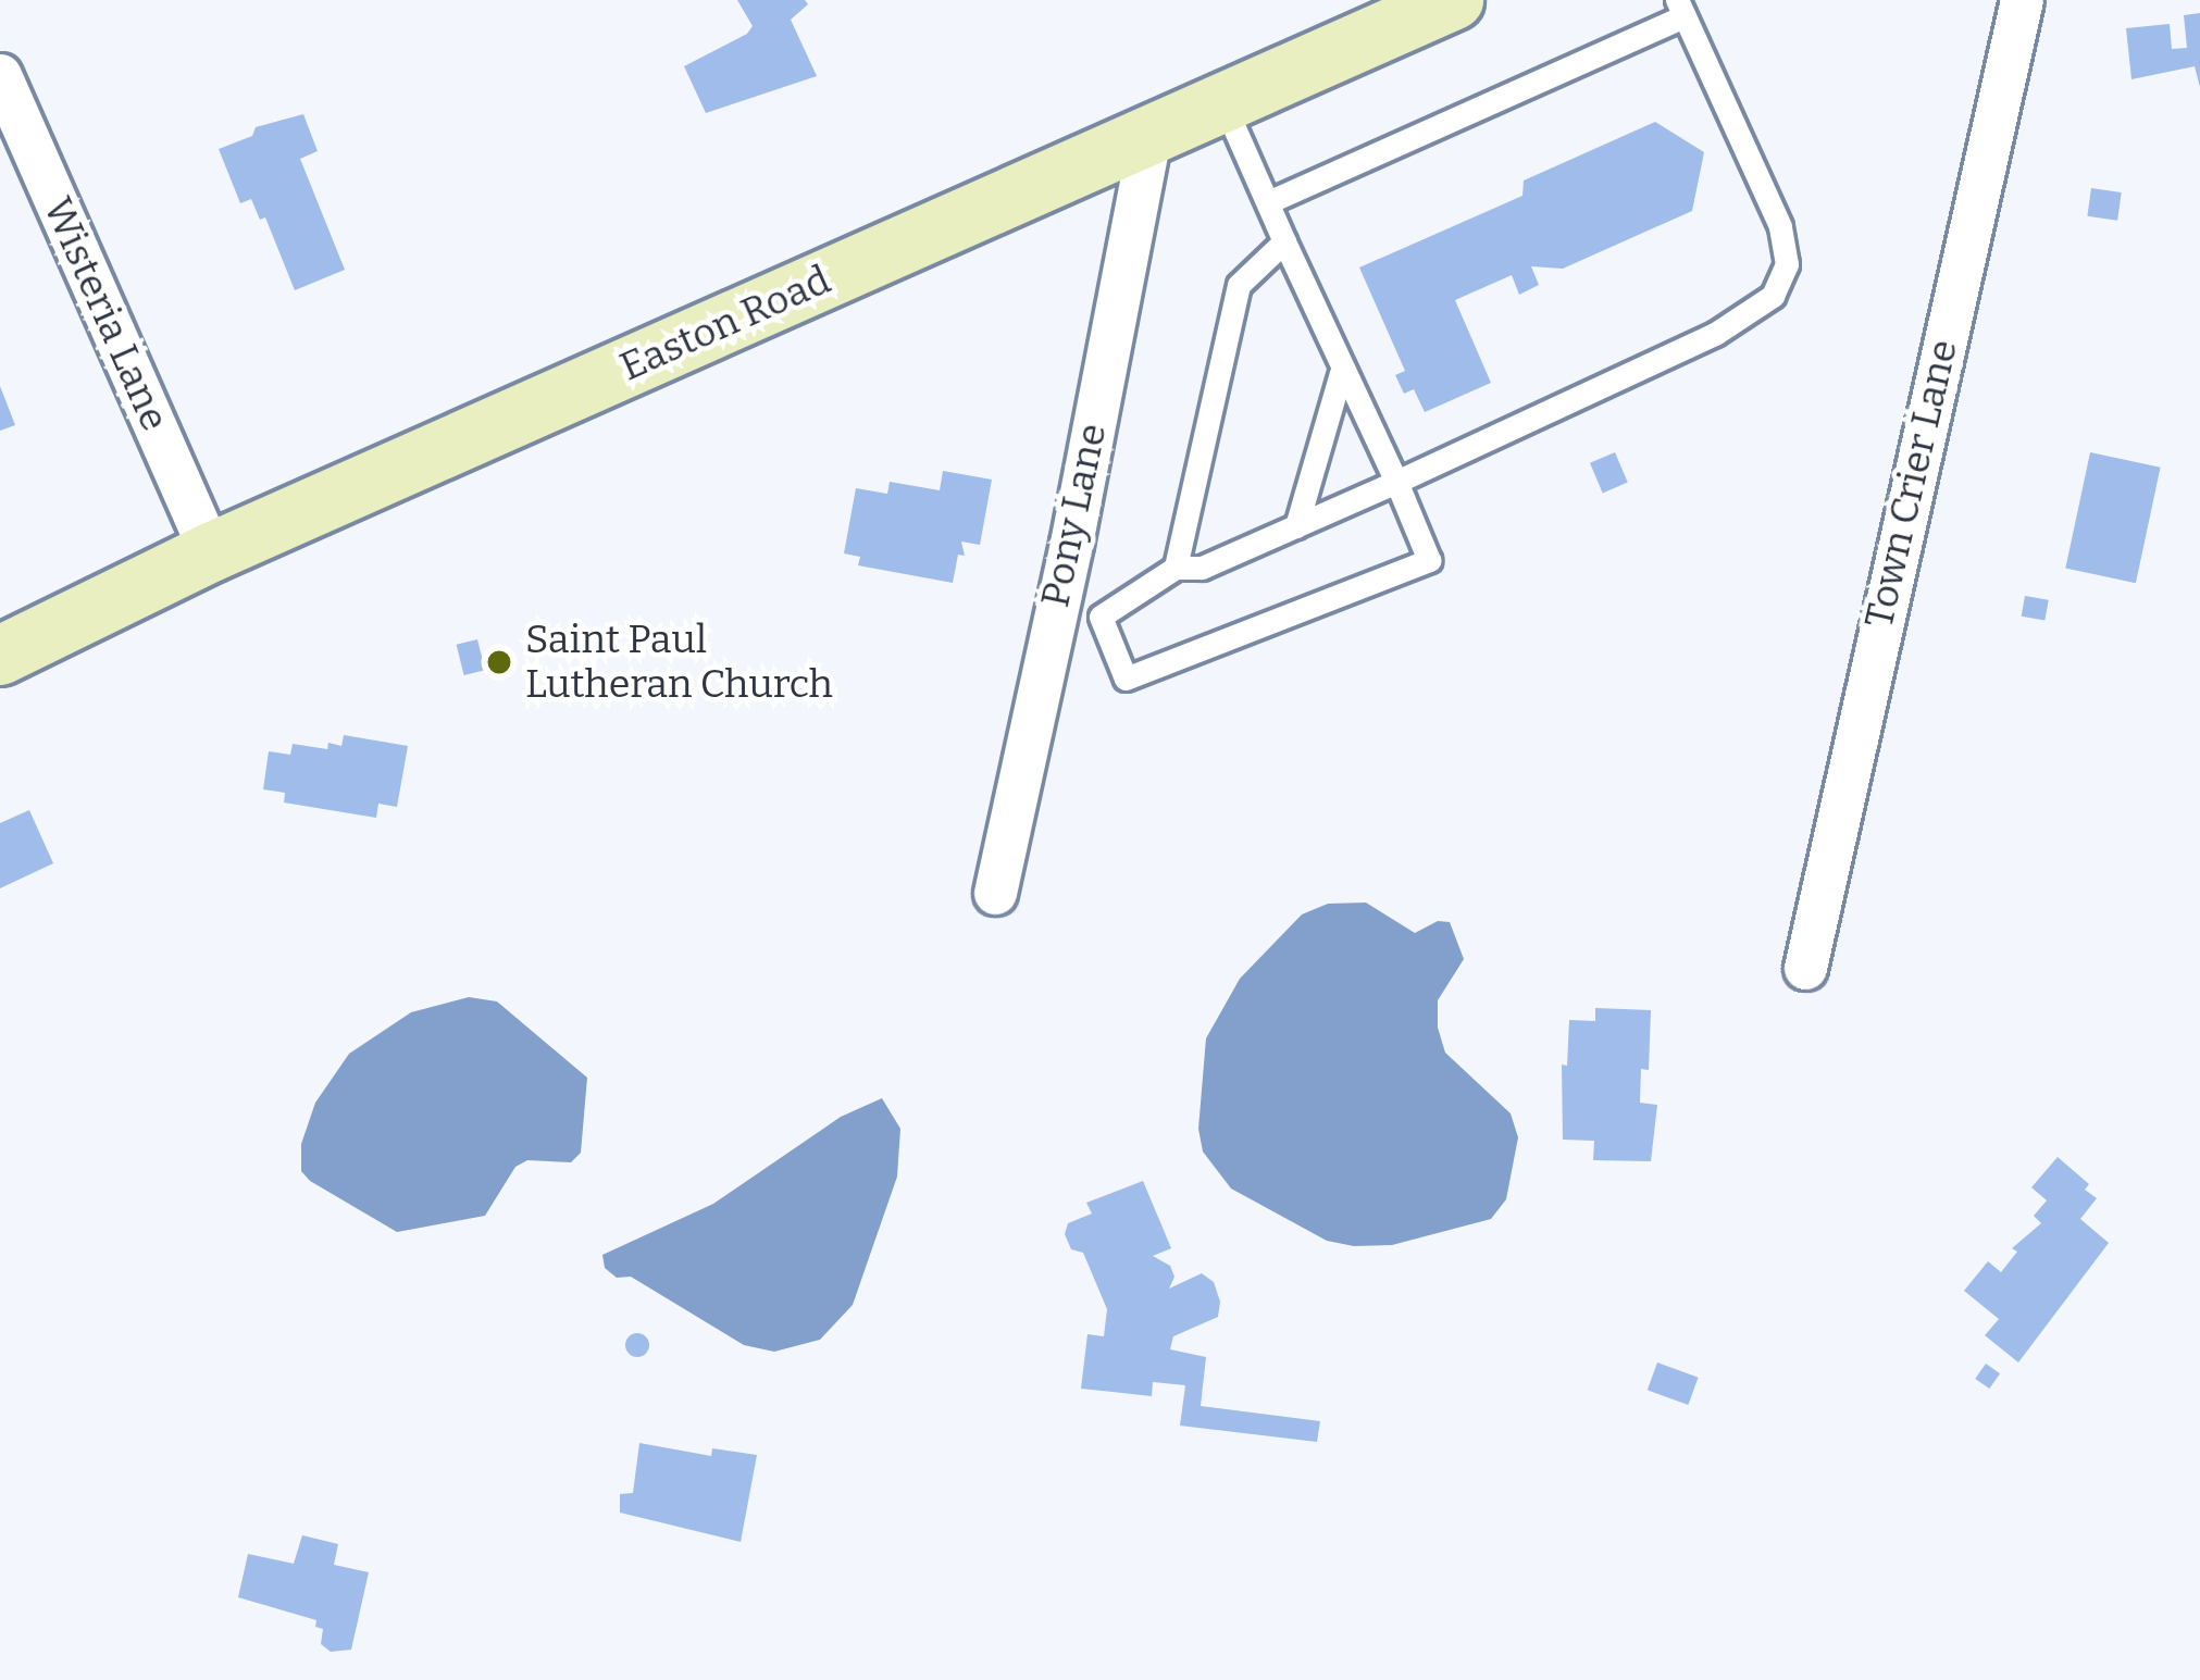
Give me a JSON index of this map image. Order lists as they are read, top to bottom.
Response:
{
  "streets": {
    "main road": ["Easton Road"],
    "street": ["Wisteria Lane", "Town Crier Lane", "Pony Lane"]
  },
  "crossings": [
    ["Wisteria Lane", "Easton Road"],
    ["Easton Road", "Pony Lane"]
  ],
  "places": ["Saint Paul Lutheran Church"]
}
